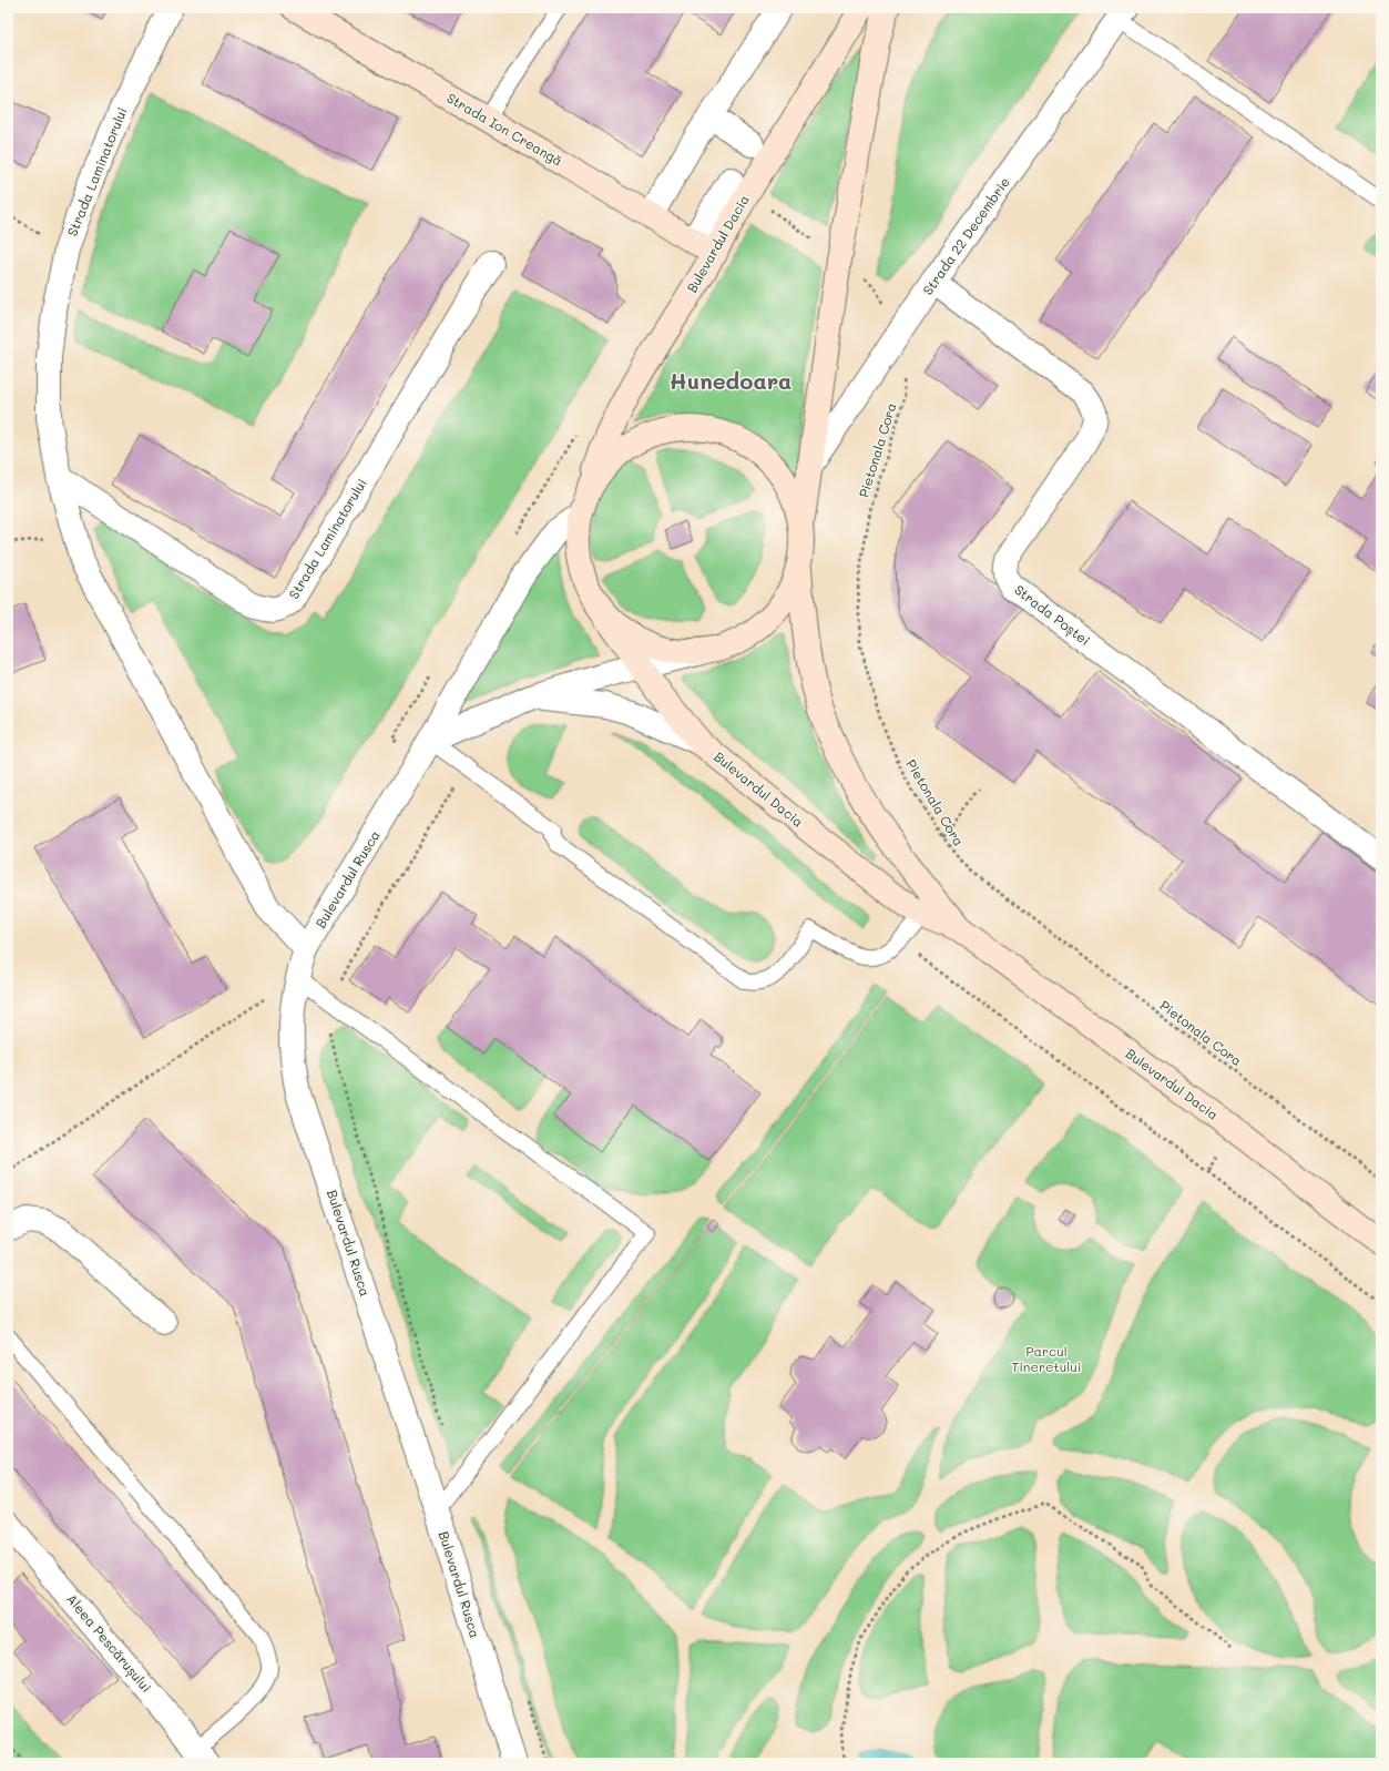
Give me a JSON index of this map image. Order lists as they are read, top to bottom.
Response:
{
  "streets": {
    "main road": ["Strada Ion Creangă", "Bulevardul Dacia"],
    "street": [
      "Strada Laminatorului",
      "Strada 22 Decembrie",
      "Strada Poștei",
      "Bulevardul Rusca",
      "Aleea Pescărușului"
    ],
    "path": ["Pietonala Cora"]
  },
  "crossings": [
    ["Strada Ion Creangă", "Bulevardul Dacia"],
    ["Strada Laminatorului", "Bulevardul Rusca"],
    ["Strada 22 Decembrie", "Strada Poștei"]
  ],
  "districts": ["Hunedoara"],
  "parks": ["Parcul Tineretului"]
}
